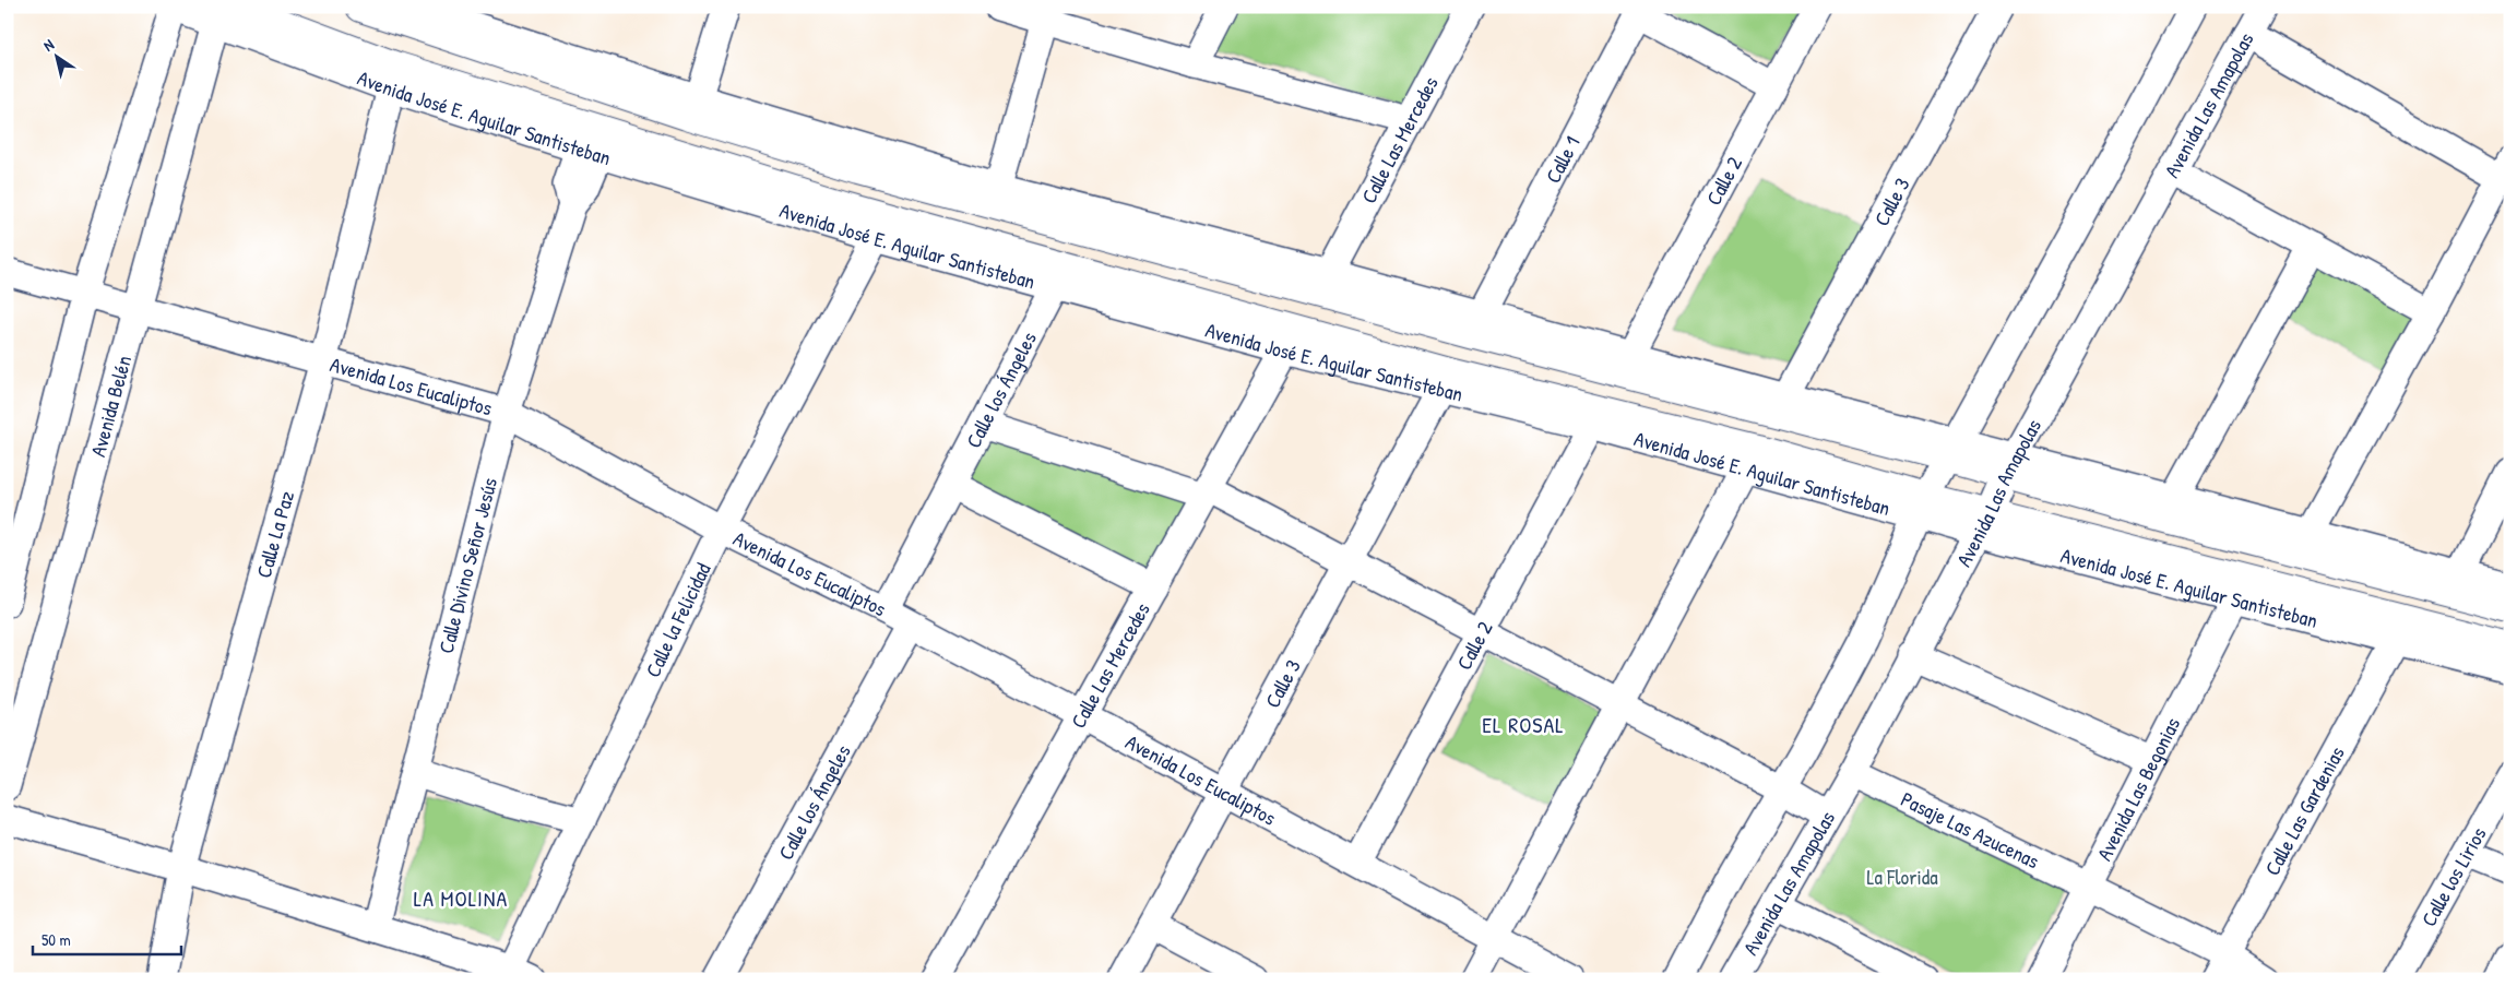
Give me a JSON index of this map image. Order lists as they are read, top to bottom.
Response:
{
  "streets": {
    "main road": ["Avenida José E. Aguilar Santisteban"],
    "street": [
      "Avenida Las Amapolas",
      "Calle Las Mercedes",
      "Calle 1",
      "Calle 2",
      "Calle 3",
      "Avenida Los Eucaliptos",
      "Calle los Ángeles",
      "Avenida Belén",
      "Calle La Paz",
      "Calle Divino Señor Jesús",
      "Calle la Felicidad",
      "Avenida Las Begonias",
      "Calle Las Gardenias",
      "Pasaje Las Azucenas",
      "Calle los Lirios"
    ]
  },
  "crossings": [
    ["Avenida Las Amapolas", "Avenida José E. Aguilar Santisteban"],
    ["Avenida Las Amapolas", "Pasaje Las Azucenas"],
    ["Avenida José E. Aguilar Santisteban", "Calle Las Mercedes"],
    ["Avenida José E. Aguilar Santisteban", "Calle 2"],
    ["Avenida José E. Aguilar Santisteban", "Calle 3"],
    ["Avenida José E. Aguilar Santisteban", "Calle los Ángeles"],
    ["Avenida José E. Aguilar Santisteban", "Avenida Belén"],
    ["Avenida José E. Aguilar Santisteban", "Calle La Paz"],
    ["Avenida José E. Aguilar Santisteban", "Calle Divino Señor Jesús"],
    ["Avenida José E. Aguilar Santisteban", "Calle la Felicidad"],
    ["Avenida José E. Aguilar Santisteban", "Avenida Las Begonias"],
    ["Avenida José E. Aguilar Santisteban", "Calle Las Gardenias"],
    ["Calle Las Mercedes", "Avenida Los Eucaliptos"],
    ["Calle 2", "Avenida Los Eucaliptos"],
    ["Calle 3", "Avenida Los Eucaliptos"],
    ["Avenida Los Eucaliptos", "Calle los Ángeles"],
    ["Avenida Los Eucaliptos", "Avenida Belén"],
    ["Avenida Los Eucaliptos", "Calle La Paz"],
    ["Avenida Los Eucaliptos", "Calle Divino Señor Jesús"],
    ["Avenida Los Eucaliptos", "Calle la Felicidad"],
    ["Avenida Las Begonias", "Pasaje Las Azucenas"],
    ["Calle Las Gardenias", "Pasaje Las Azucenas"]
  ],
  "districts": ["EL ROSAL", "LA MOLINA"],
  "parks": ["La Florida"],
  "scale_bar": "50 m",
  "north": "top left"
}
